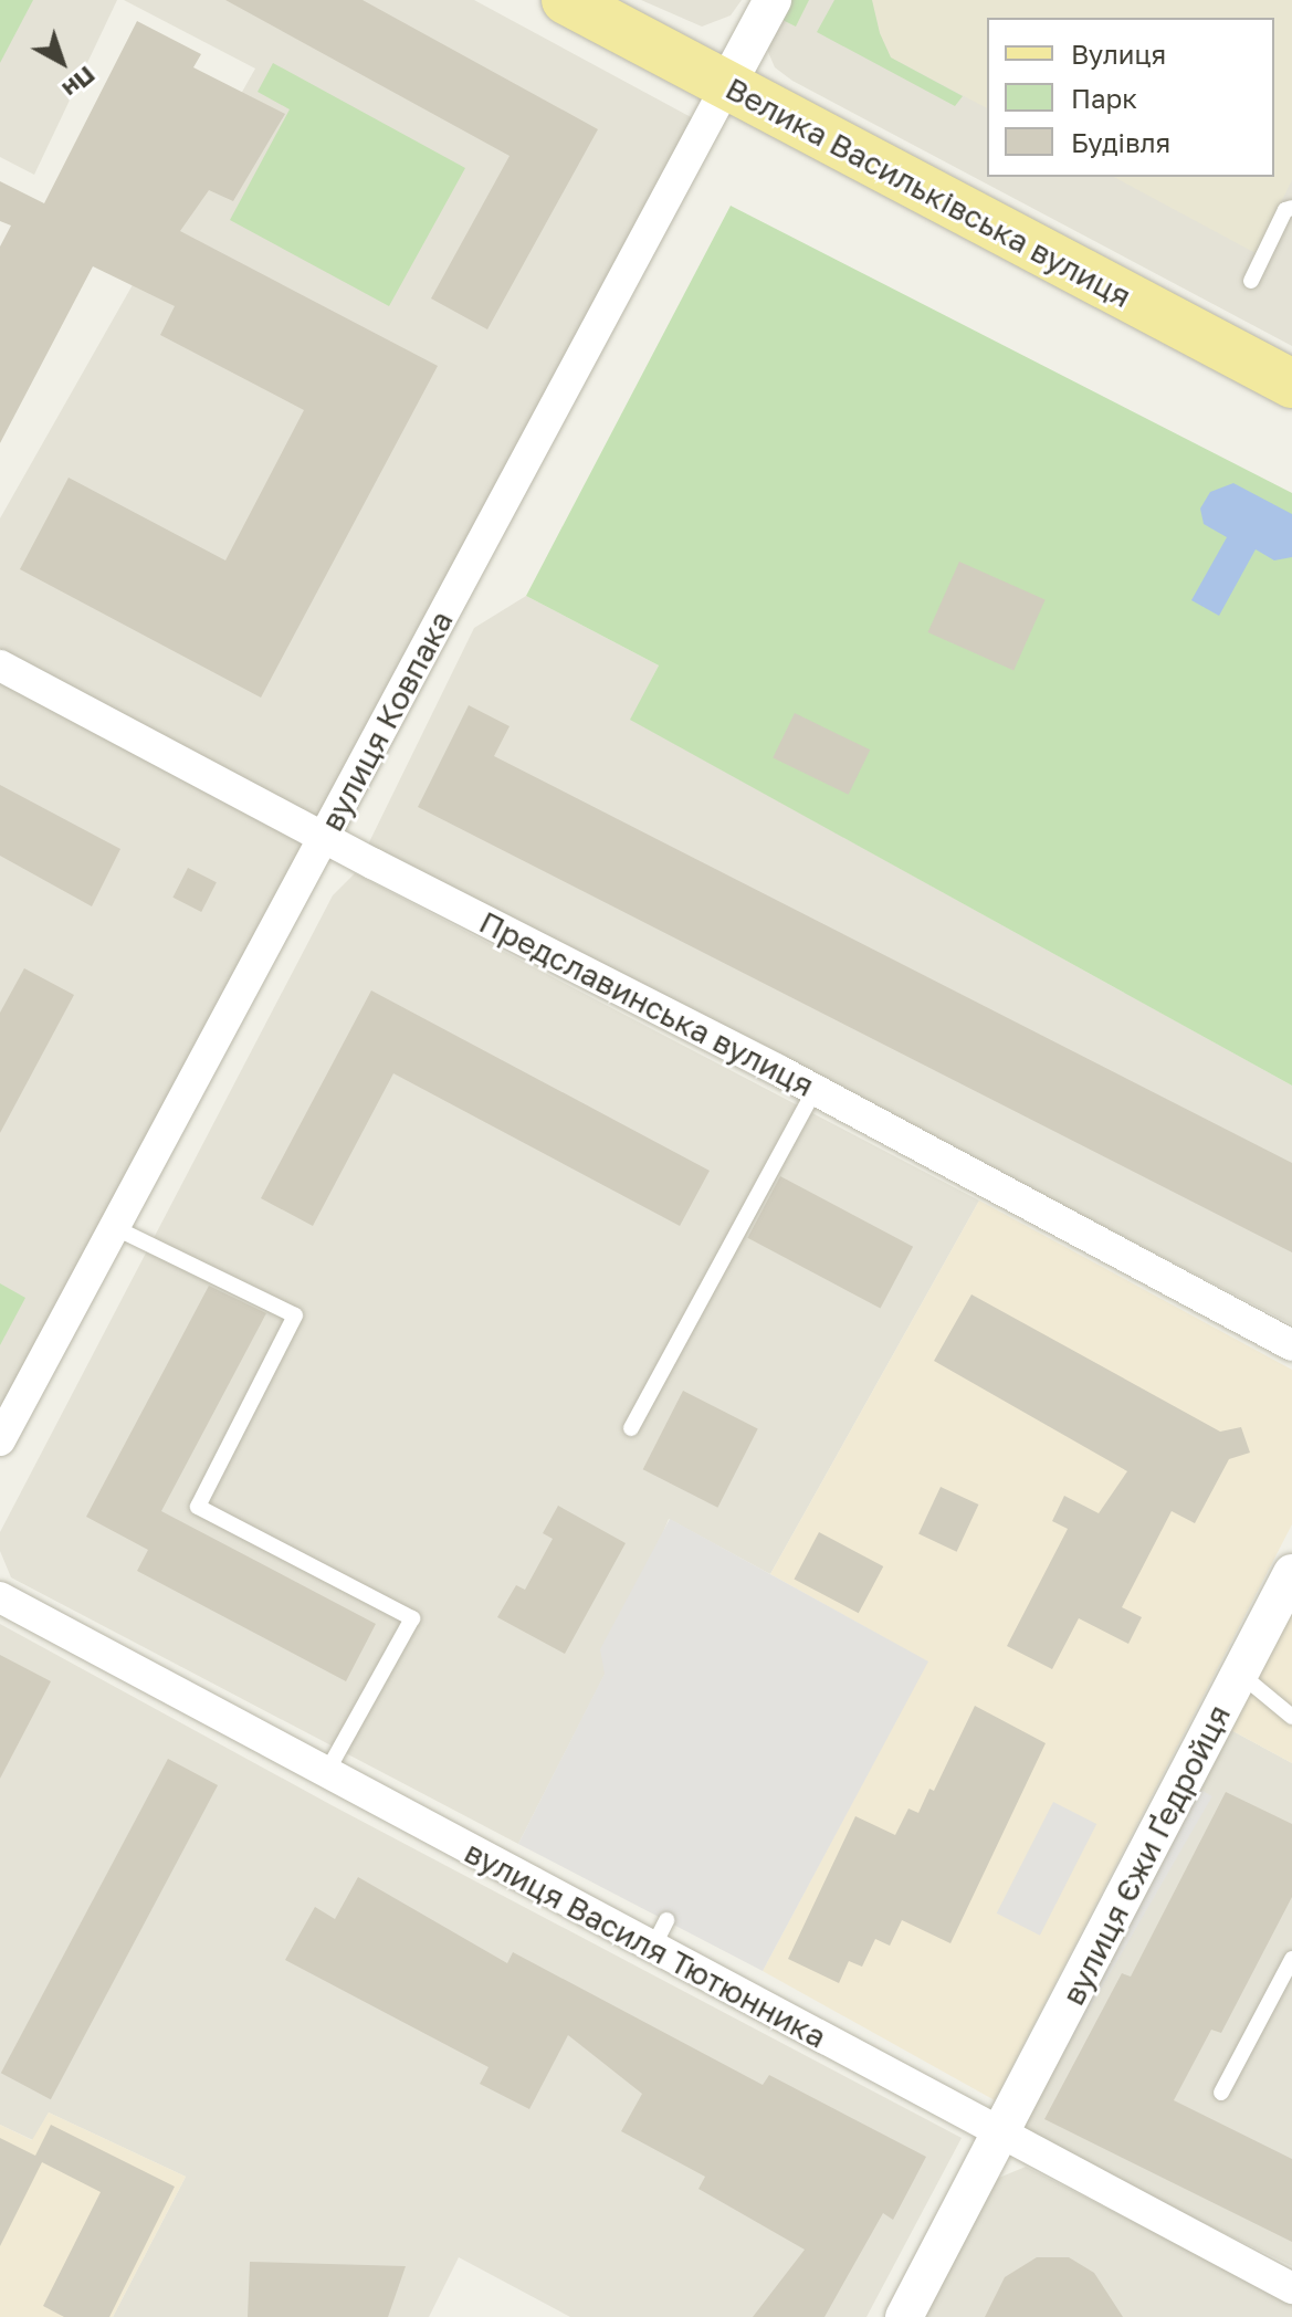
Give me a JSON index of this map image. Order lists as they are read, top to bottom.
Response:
{
  "streets": {
    "main road": ["Велика Васильківська вулиця"],
    "street": [
      "вулиця Ковпака",
      "Предславинська вулиця",
      "вулиця Єжи Ґедройця",
      "вулиця Василя Тютюнника"
    ]
  },
  "crossings": [
    ["Велика Васильківська вулиця", "вулиця Ковпака"],
    ["вулиця Ковпака", "Предславинська вулиця"],
    ["вулиця Єжи Ґедройця", "вулиця Василя Тютюнника"]
  ],
  "legend": ["Вулиця", "Парк", "Будівля"],
  "north": "bottom right"
}
